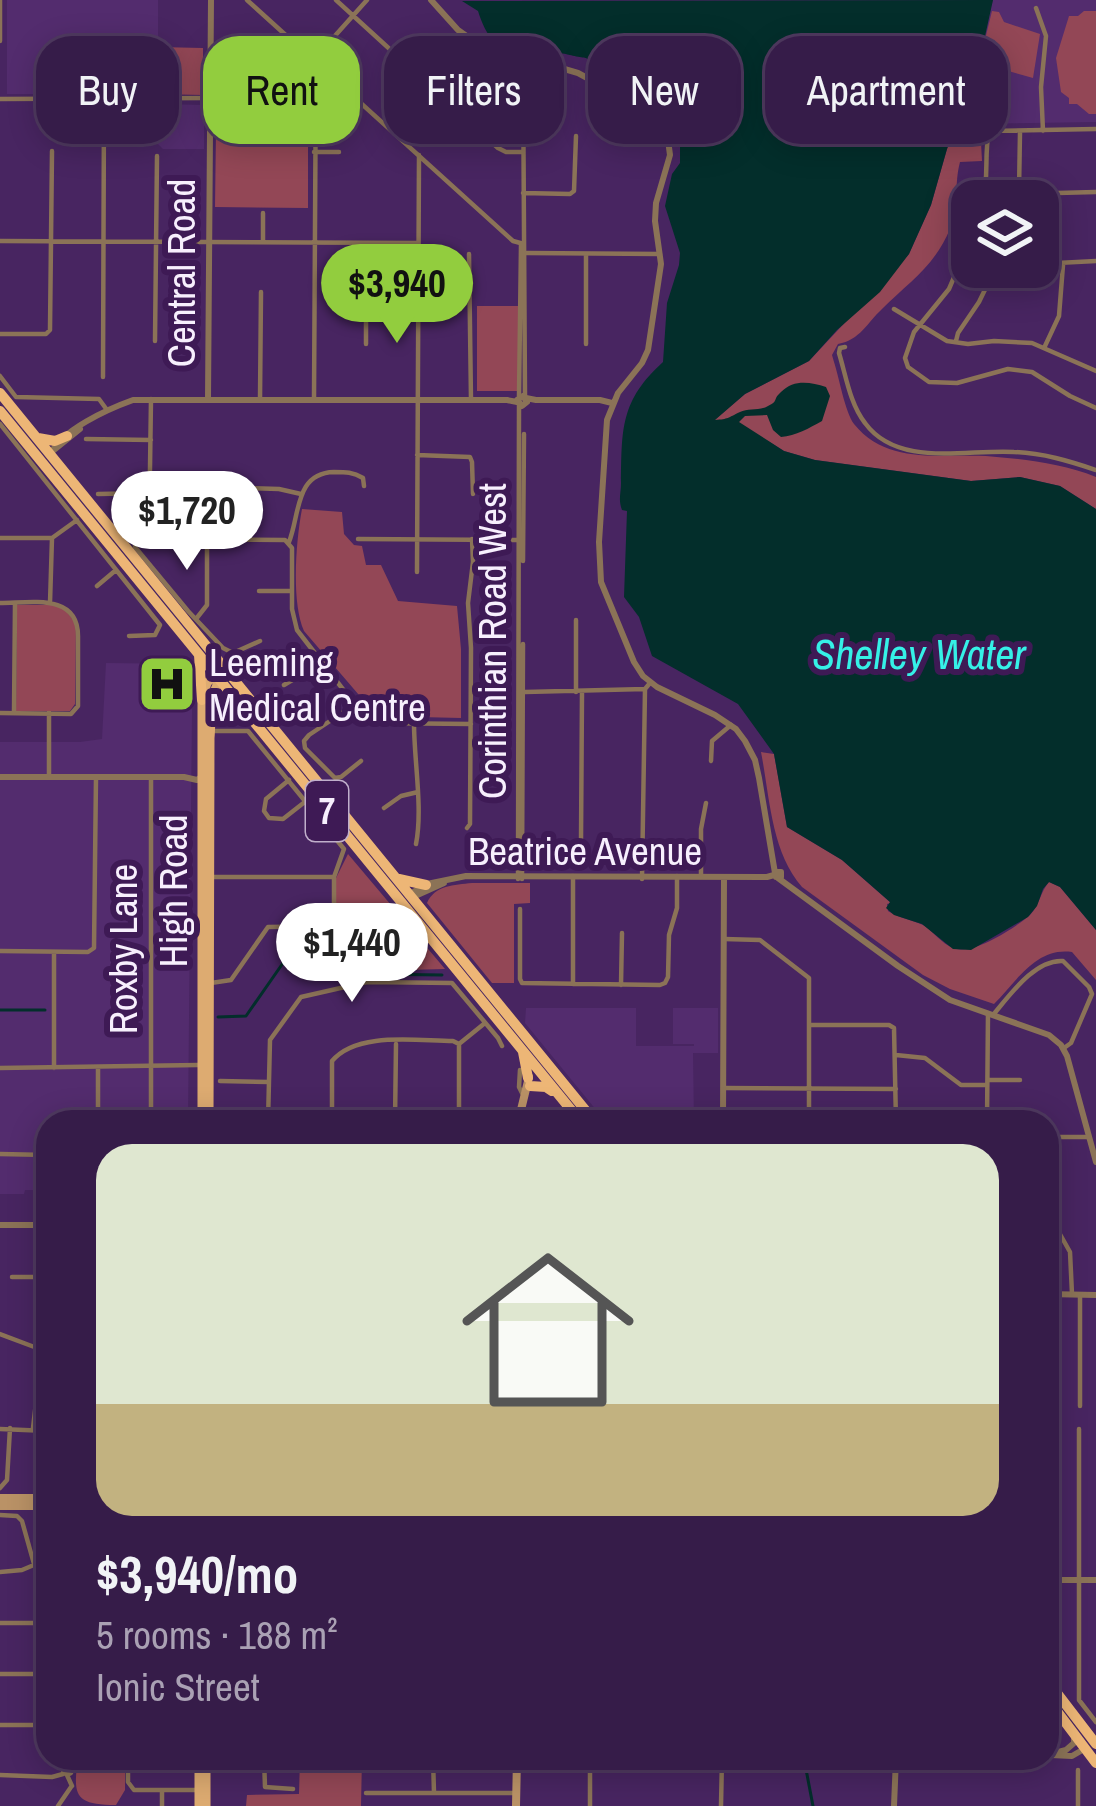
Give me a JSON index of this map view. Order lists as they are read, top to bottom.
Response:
{
  "streets": {
    "highway": ["7"],
    "main road": ["High Road"],
    "street": [
      "Central Road",
      "Corinthian Road West",
      "Beatrice Avenue",
      "Roxby Lane"
    ]
  },
  "crossings": [
    ["Corinthian Road West", "Beatrice Avenue"],
    ["7", "High Road"]
  ],
  "water": ["Shelley Water"],
  "places": {
    "hospital": ["Leeming Medical Centre"]
  },
  "page": {
    "chip": [
      "Buy",
      "Rent",
      "Filters",
      "New",
      "Apartment"
    ],
    "price": ["$3,940", "$1,720", "$1,440"],
    "list": [
      {
        "name": "$3,940/mo",
        "note": "5 rooms · 188 m² · Ionic Street"
      }
    ]
  }
}
